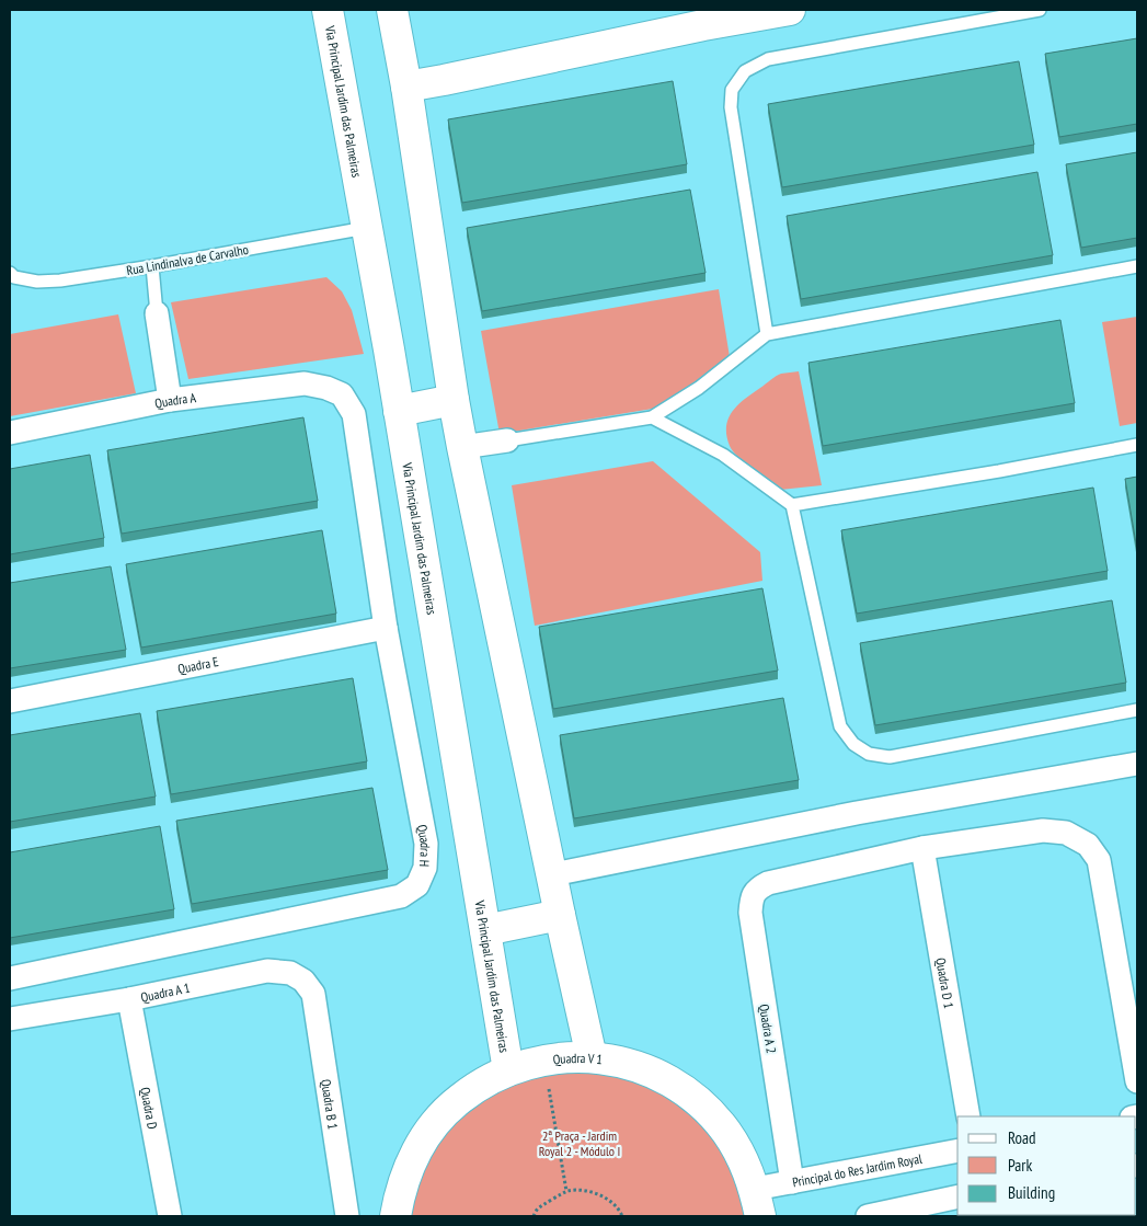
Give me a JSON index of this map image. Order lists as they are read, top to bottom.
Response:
{
  "streets": {
    "street": [
      "Via Principal Jardim das Palmeiras",
      "Quadra A",
      "Quadra E",
      "Quadra H",
      "Quadra D 1",
      "Quadra A 1",
      "Quadra A 2",
      "Quadra V 1",
      "Quadra B 1",
      "Quadra D",
      "Principal do Res Jardim Royal"
    ],
    "lane": ["Rua Lindinalva de Carvalho"]
  },
  "crossings": [
    ["Via Principal Jardim das Palmeiras", "Rua Lindinalva de Carvalho"],
    ["Via Principal Jardim das Palmeiras", "Quadra V 1"],
    ["Quadra A", "Quadra H"],
    ["Quadra E", "Quadra H"],
    ["Quadra D 1", "Quadra A 2"],
    ["Quadra A 1", "Quadra B 1"],
    ["Quadra A 1", "Quadra D"],
    ["Quadra A 2", "Principal do Res Jardim Royal"],
    ["Quadra V 1", "Principal do Res Jardim Royal"]
  ],
  "parks": ["2ª Praça - Jardim Royal 2 - Módulo I"],
  "legend": ["Road", "Park", "Building"]
}
